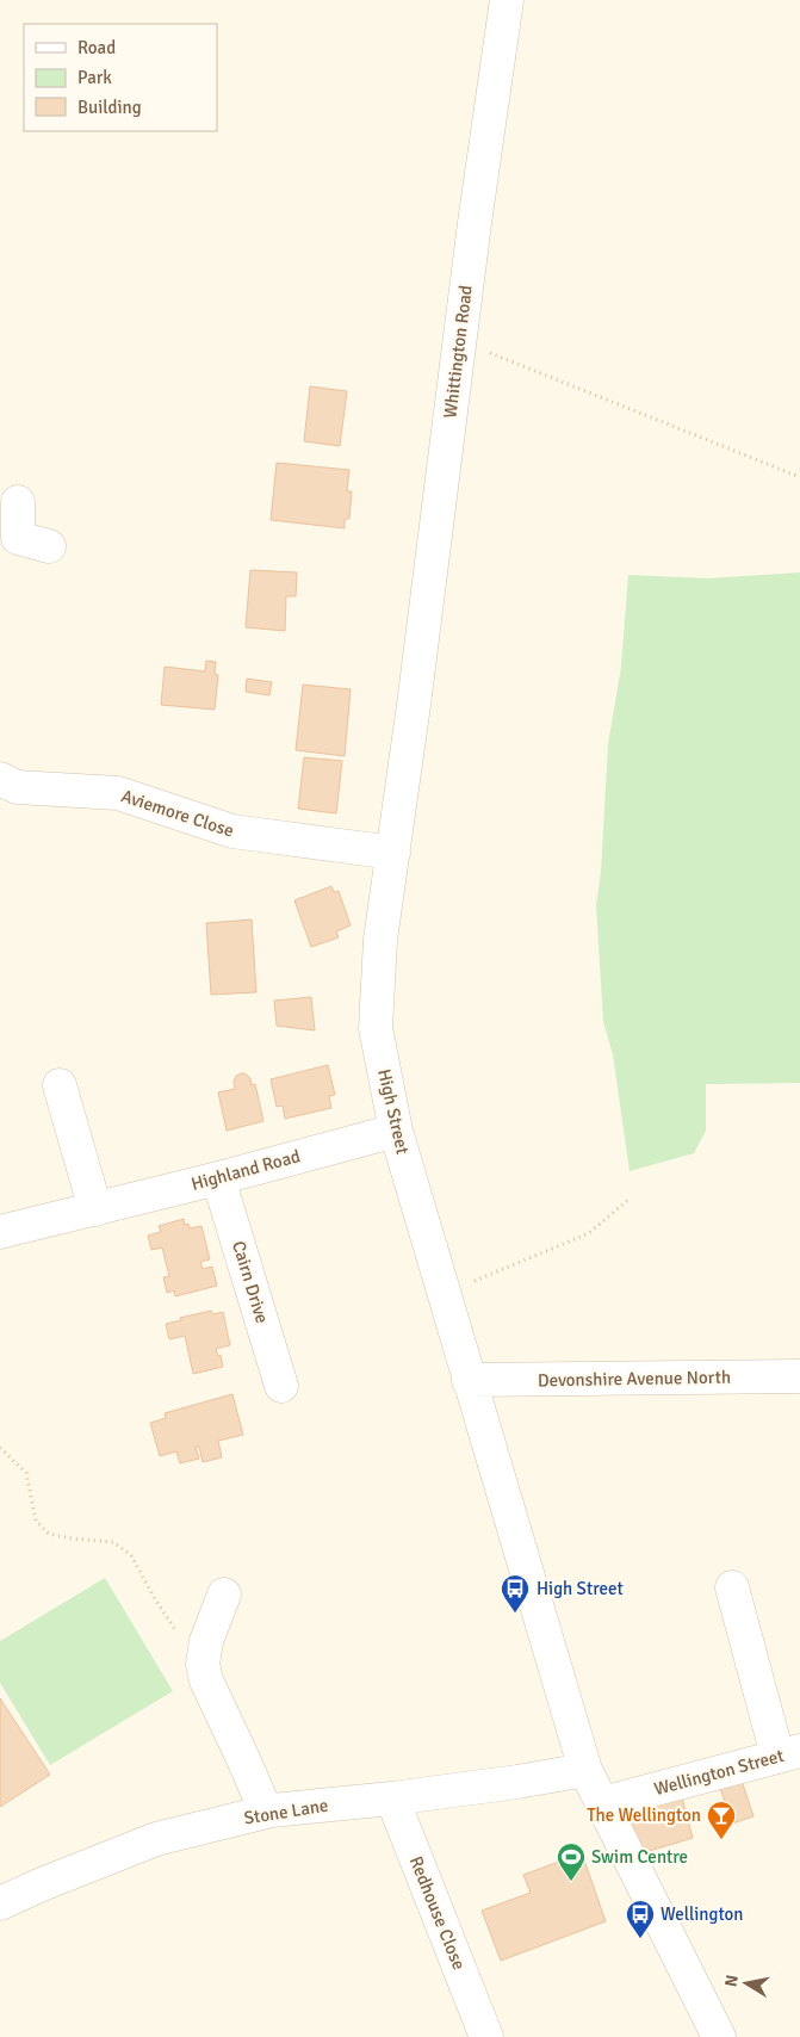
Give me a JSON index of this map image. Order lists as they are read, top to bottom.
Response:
{
  "streets": {
    "street": [
      "Whittington Road",
      "Aviemore Close",
      "High Street",
      "Highland Road",
      "Cairn Drive",
      "Devonshire Avenue North",
      "Wellington Street",
      "Stone Lane",
      "Redhouse Close"
    ]
  },
  "crossings": [
    ["Whittington Road", "High Street"],
    ["Aviemore Close", "High Street"],
    ["High Street", "Highland Road"],
    ["High Street", "Devonshire Avenue North"],
    ["High Street", "Wellington Street"],
    ["High Street", "Stone Lane"],
    ["Highland Road", "Cairn Drive"],
    ["Stone Lane", "Redhouse Close"]
  ],
  "places": {
    "bus stop": ["High Street", "Wellington"],
    "bar": ["The Wellington"],
    "sports": ["Swim Centre"]
  },
  "legend": ["Road", "Park", "Building"],
  "north": "left"
}
